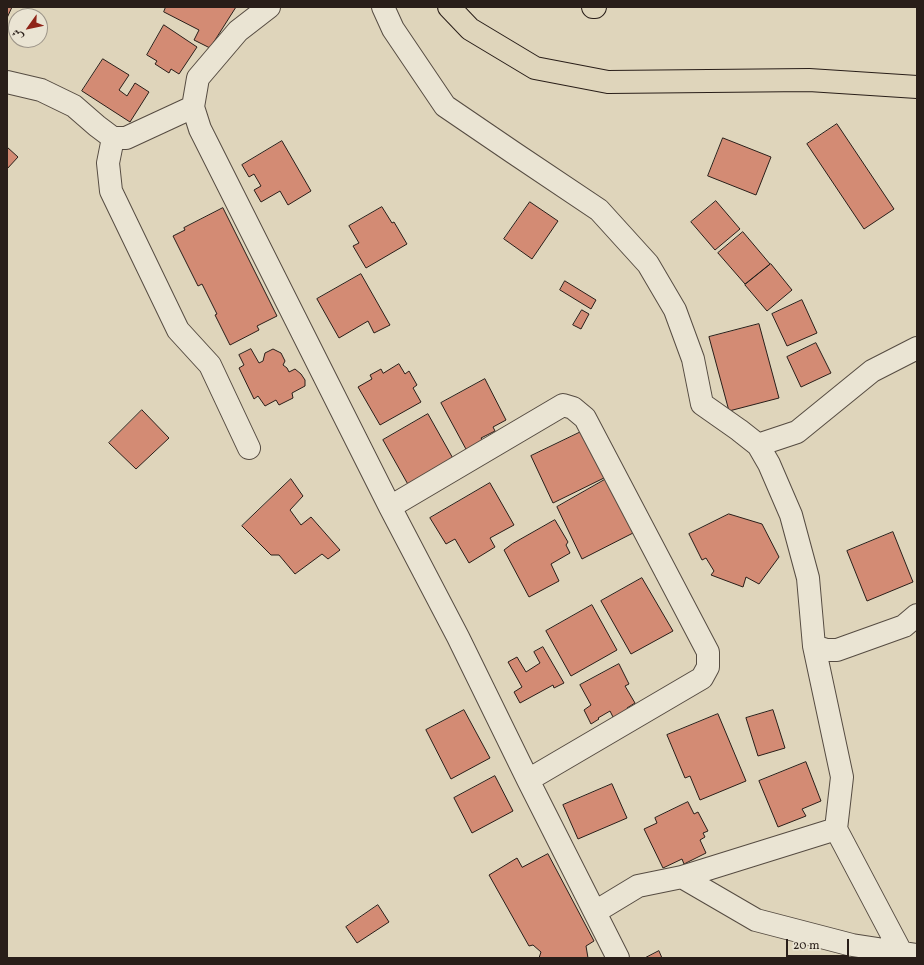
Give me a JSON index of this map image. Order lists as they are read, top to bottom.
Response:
{
  "scale_bar": "20 m",
  "north": "bottom left"
}
